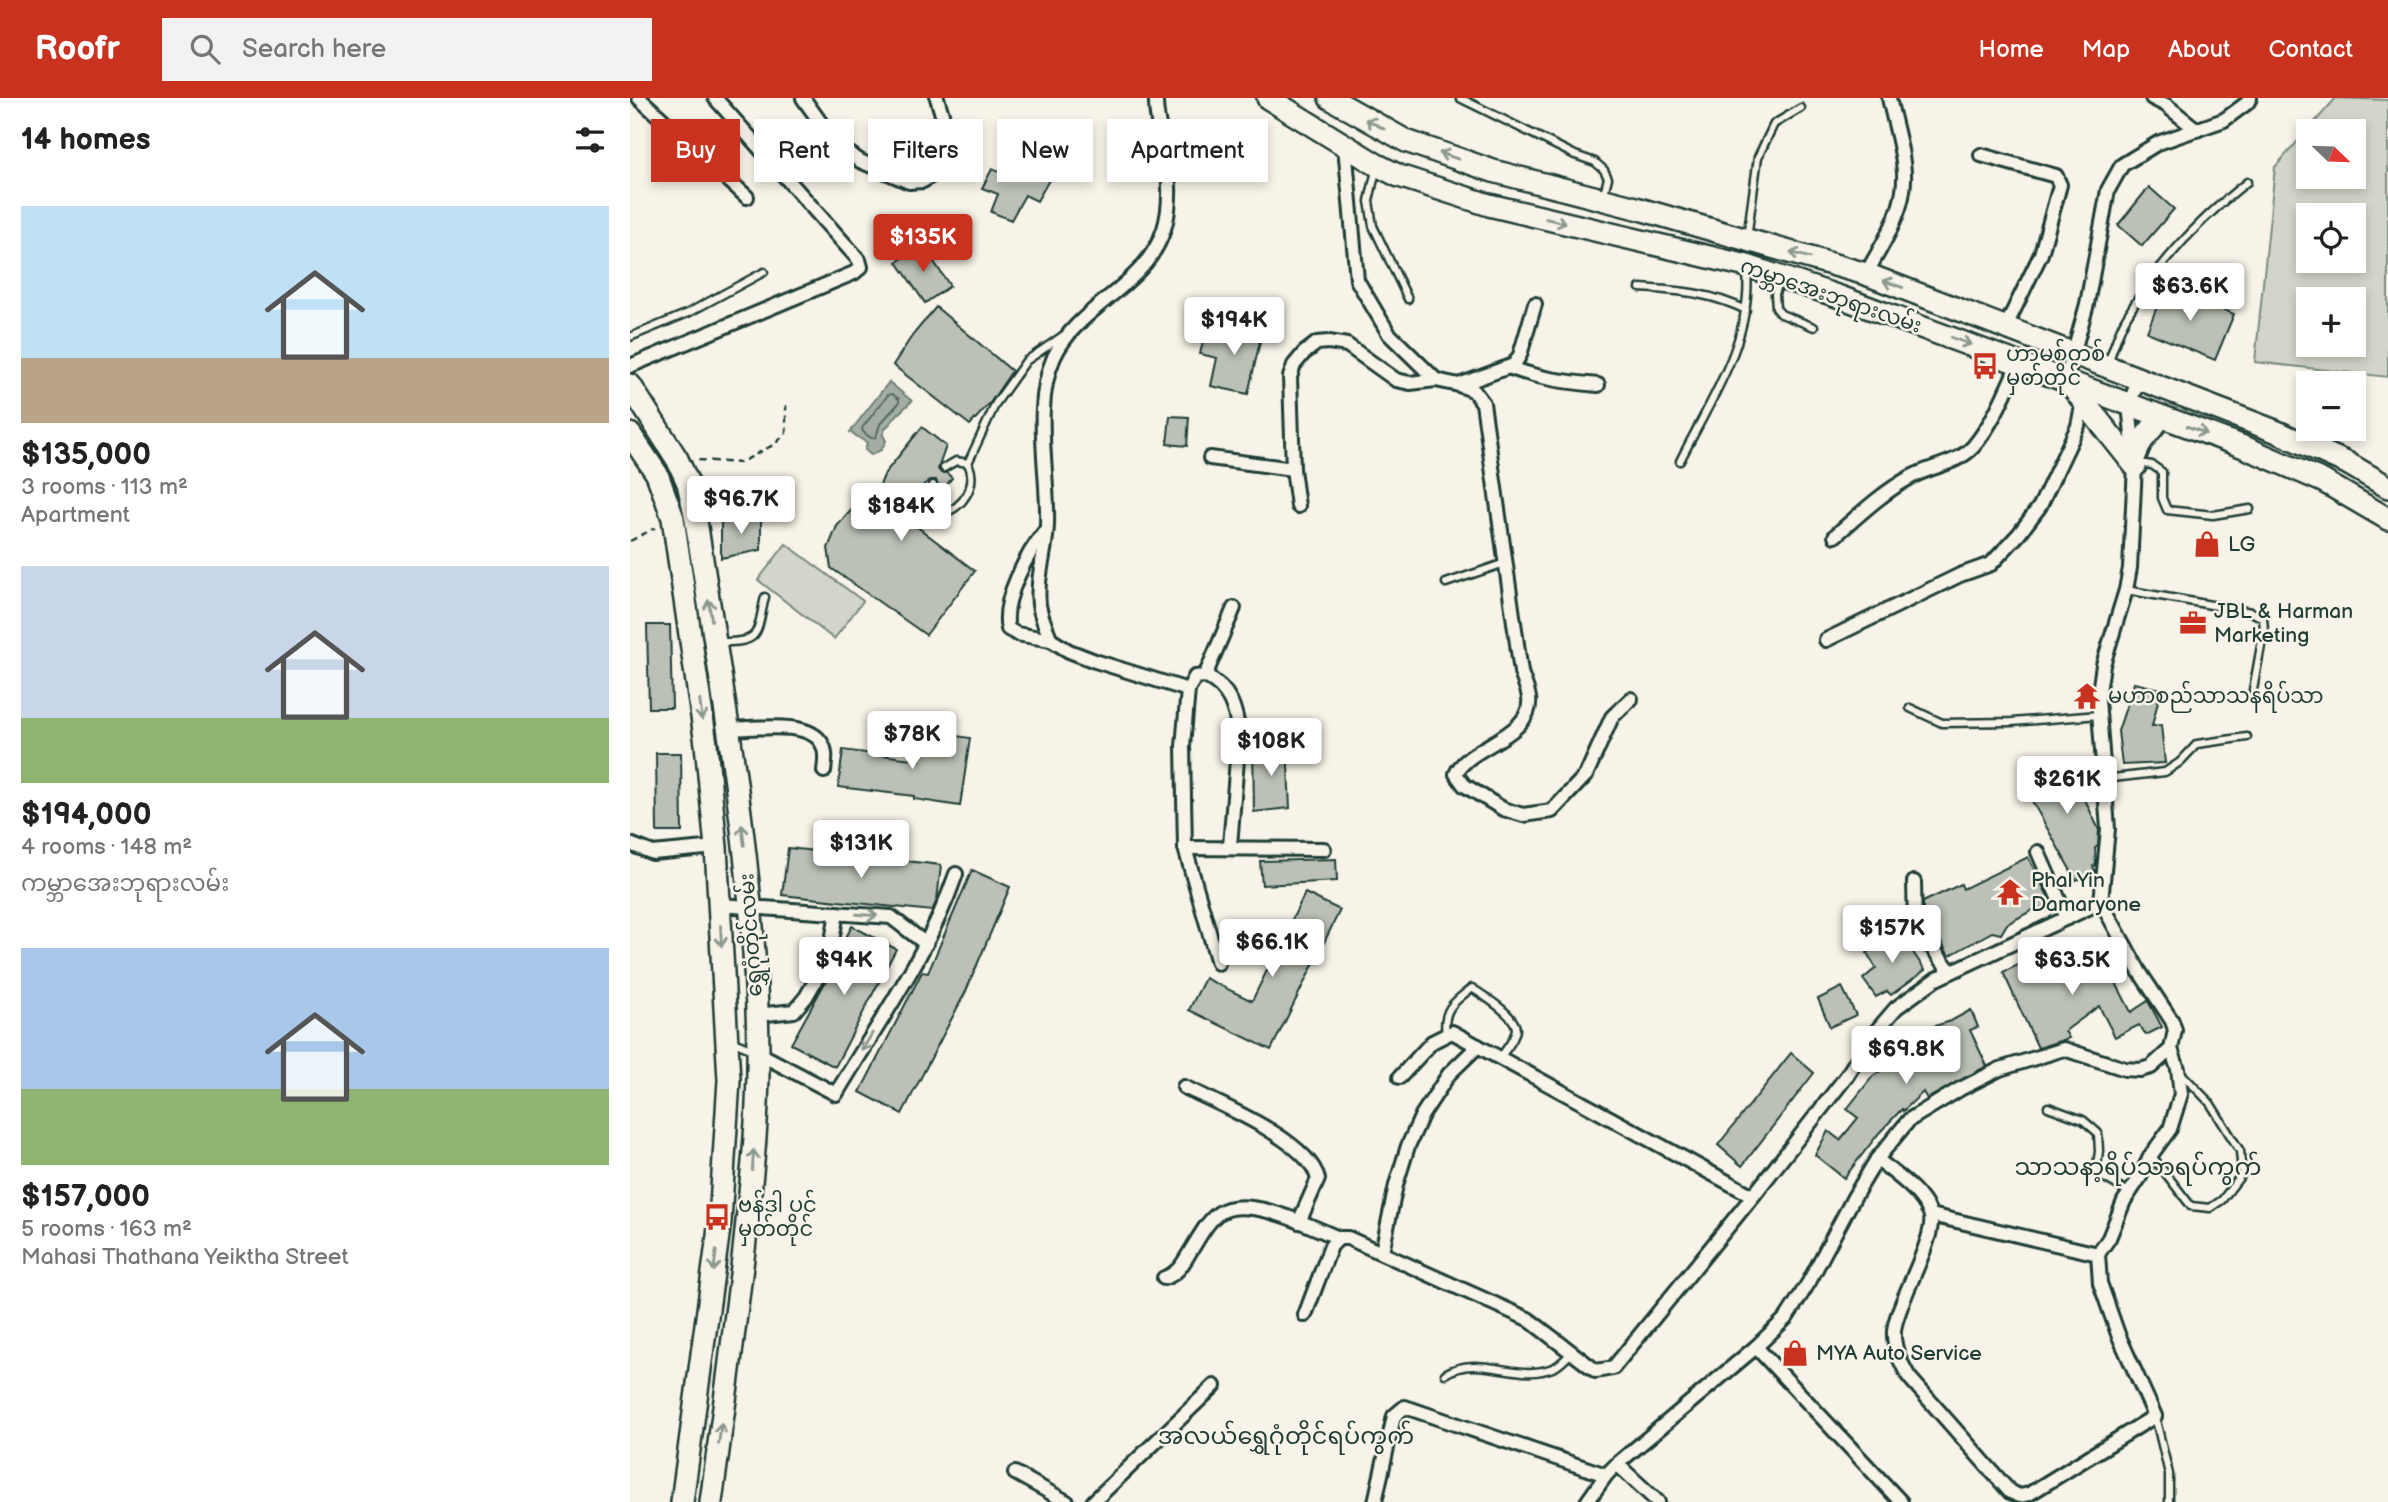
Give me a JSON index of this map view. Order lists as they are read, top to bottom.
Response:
{
  "streets": {
    "main road": ["ကမ္ဘာအေးဘုရားလမ်း", "ရွှေဂုံတိုင်လမ်း"]
  },
  "districts": ["သာသနာ့ရိပ်သာရပ်ကွက်", "အလယ်ရွှေဂုံတိုင်ရပ်ကွက်"],
  "places": {
    "bus stop": ["ဟာမစ်တစ် မှတ်တိုင်", "ဗန်ဒါ ပင် မှတ်တိုင်"],
    "shop": ["LG", "MYA Auto Service"],
    "office": ["JBL & Harman Marketing"],
    "temple": ["မဟာစည်သာသနရိပ်သာ", "Phal Yin Damaryone"]
  },
  "north": "bottom right",
  "page": {
    "header": "Roofr",
    "search": "Search here",
    "nav": [
      "Home",
      "Map",
      "About",
      "Contact"
    ],
    "heading": "14 homes",
    "map_buttons": ["+", "−"],
    "chip": [
      "Buy",
      "Rent",
      "Filters",
      "New",
      "Apartment"
    ],
    "list": [
      {
        "name": "$135,000",
        "note": "3 rooms · 113 m² · Apartment"
      },
      {
        "name": "$194,000",
        "note": "4 rooms · 148 m² · ကမ္ဘာအေးဘုရားလမ်း"
      },
      {
        "name": "$157,000",
        "note": "5 rooms · 163 m² · Mahasi Thathana Yeiktha Street"
      }
    ],
    "price": [
      "$135K",
      "$63.6K",
      "$194K",
      "$96.7K",
      "$184K",
      "$78K",
      "$108K",
      "$261K",
      "$131K",
      "$157K",
      "$66.1K",
      "$94K",
      "$63.5K",
      "$69.8K"
    ]
  }
}
